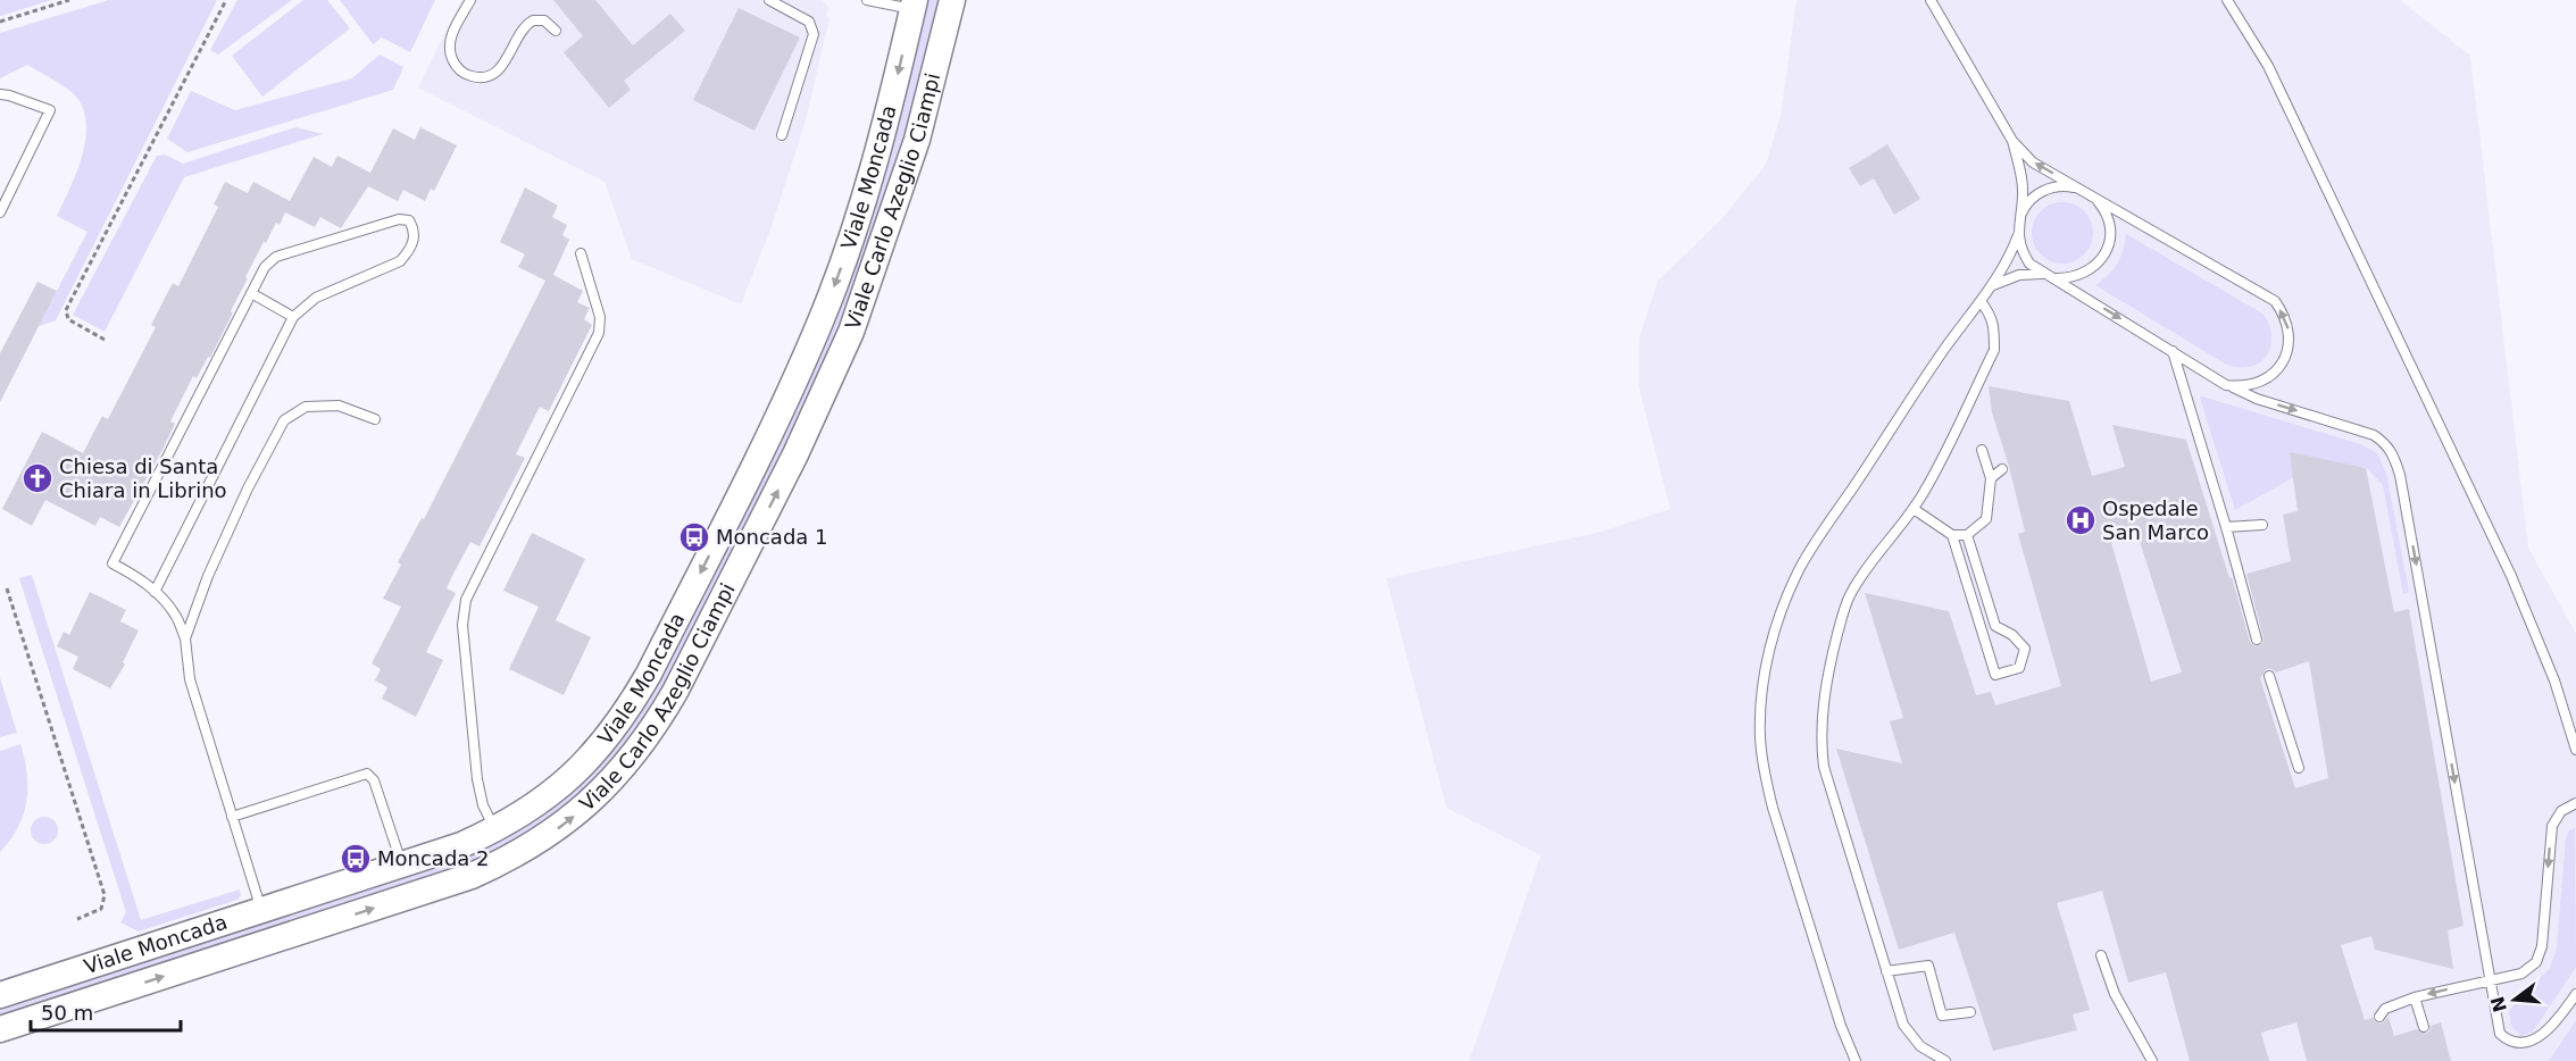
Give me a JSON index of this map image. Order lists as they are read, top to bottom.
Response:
{
  "streets": {
    "main road": ["Viale Moncada", "Viale Carlo Azeglio Ciampi"]
  },
  "one_way": ["Viale Moncada", "Viale Carlo Azeglio Ciampi"],
  "places": {
    "church": ["Chiesa di Santa Chiara in Librino"],
    "hospital": ["Ospedale San Marco"],
    "bus stop": ["Moncada 1", "Moncada 2"]
  },
  "scale_bar": "50 m",
  "north": "left"
}
